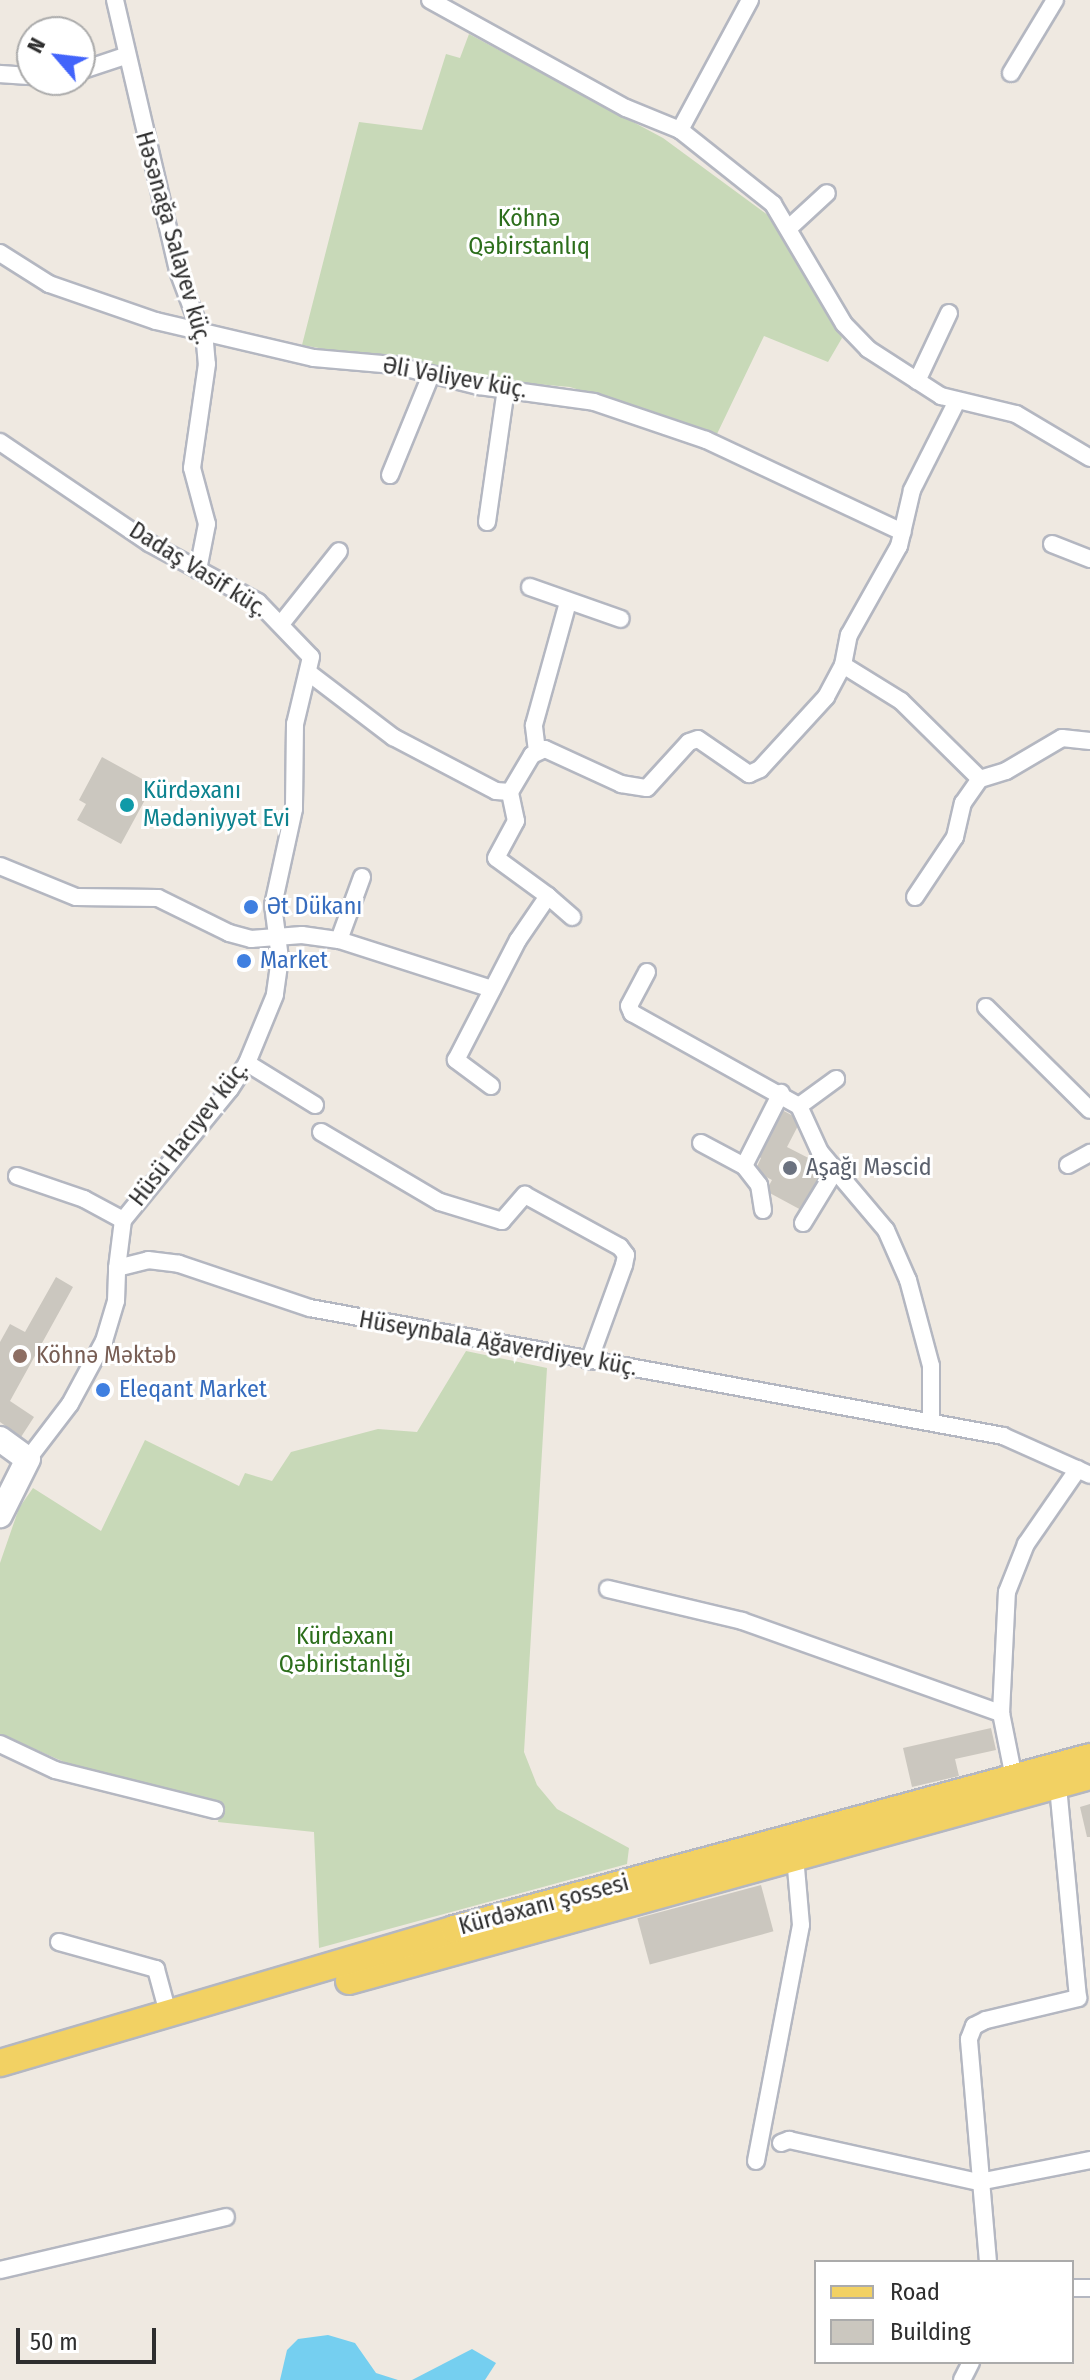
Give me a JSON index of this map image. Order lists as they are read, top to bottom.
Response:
{
  "streets": {
    "main road": ["Kürdəxanı şossesi"],
    "street": [
      "Həsənağa Salayev küç.",
      "Əli Vəliyev küç.",
      "Dadaş Vasif küç.",
      "Hüsü Hacıyev küç.",
      "Hüseynbala Ağaverdiyev küç."
    ]
  },
  "crossings": [
    ["Həsənağa Salayev küç.", "Əli Vəliyev küç."],
    ["Həsənağa Salayev küç.", "Dadaş Vasif küç."],
    ["Dadaş Vasif küç.", "Hüsü Hacıyev küç."],
    ["Hüsü Hacıyev küç.", "Hüseynbala Ağaverdiyev küç."]
  ],
  "parks": ["Köhnə Qəbirstanlıq", "Kürdəxanı Qəbiristanlığı"],
  "places": [
    "Kürdəxanı Mədəniyyət Evi",
    "Ət Dükanı",
    "Market",
    "Aşağı Məscid",
    "Köhnə Məktəb",
    "Eleqant Market"
  ],
  "legend": ["Road", "Building"],
  "scale_bar": "50 m",
  "north": "top left"
}
